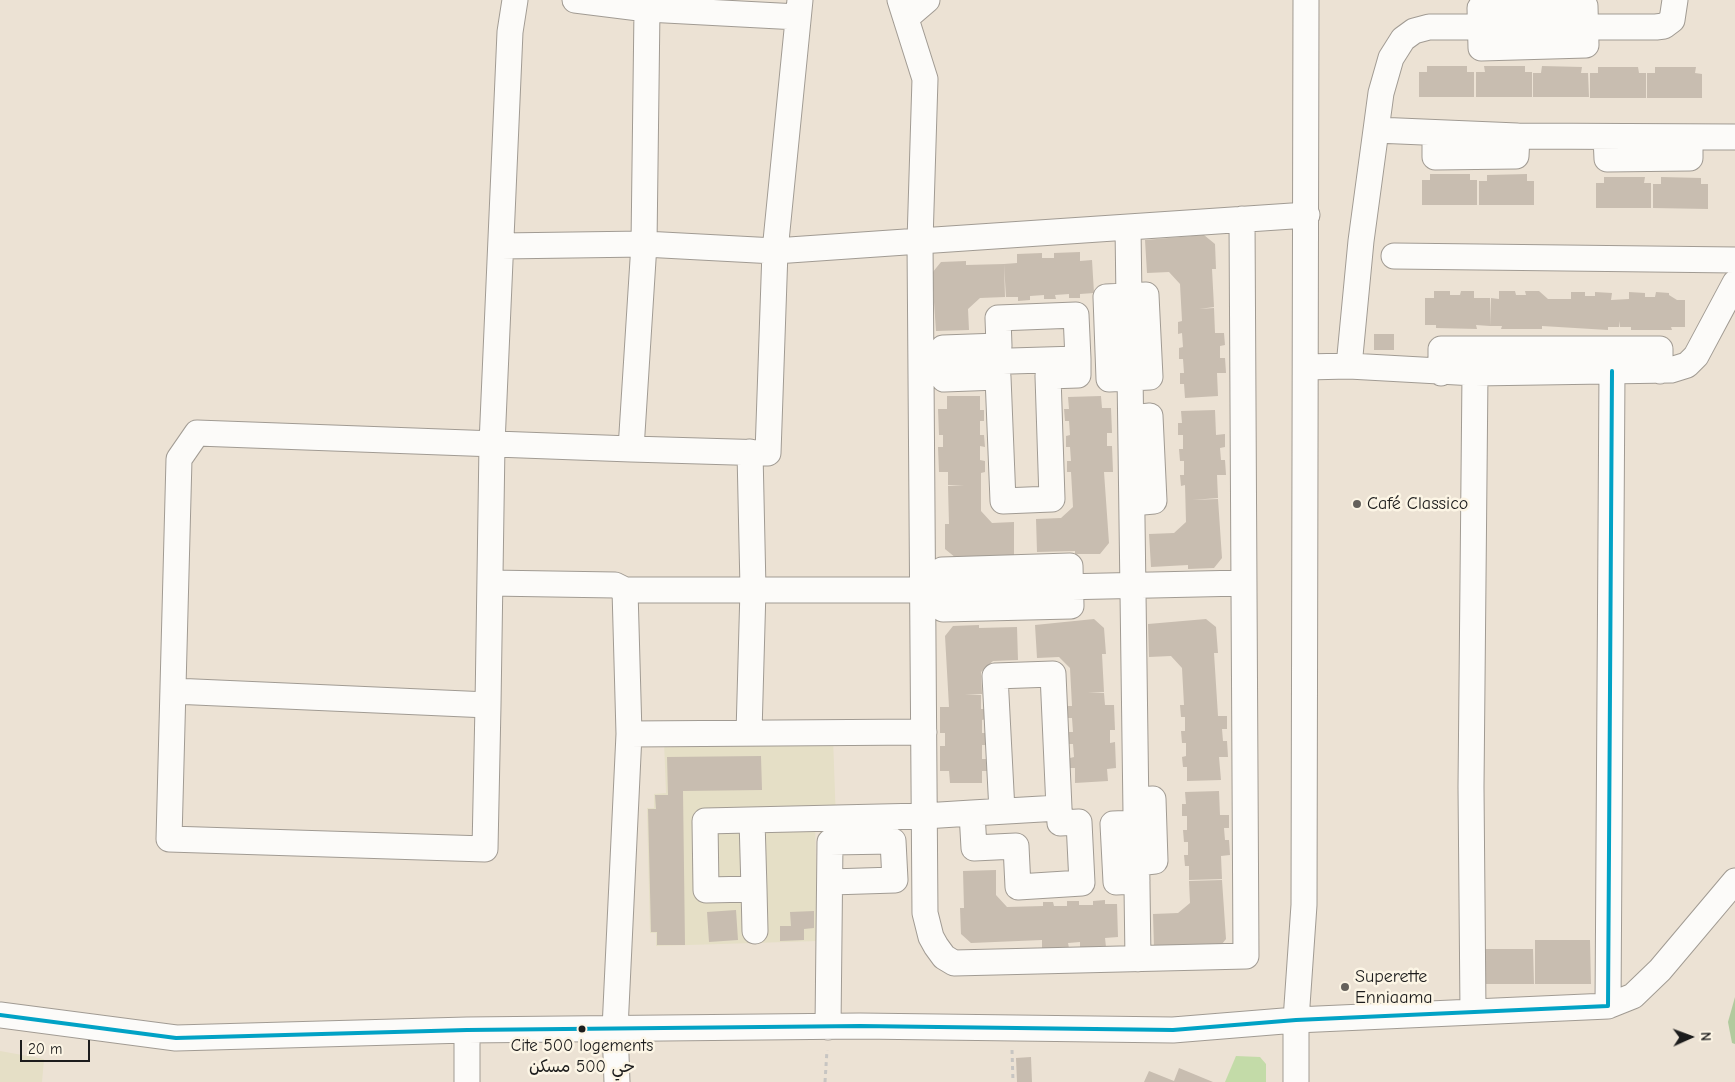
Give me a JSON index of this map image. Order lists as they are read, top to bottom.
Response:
{
  "places": ["Café Classico", "Superette Enniaama", "Cite 500 logements حي 500 مسكن"],
  "scale_bar": "20 m",
  "north": "right"
}
